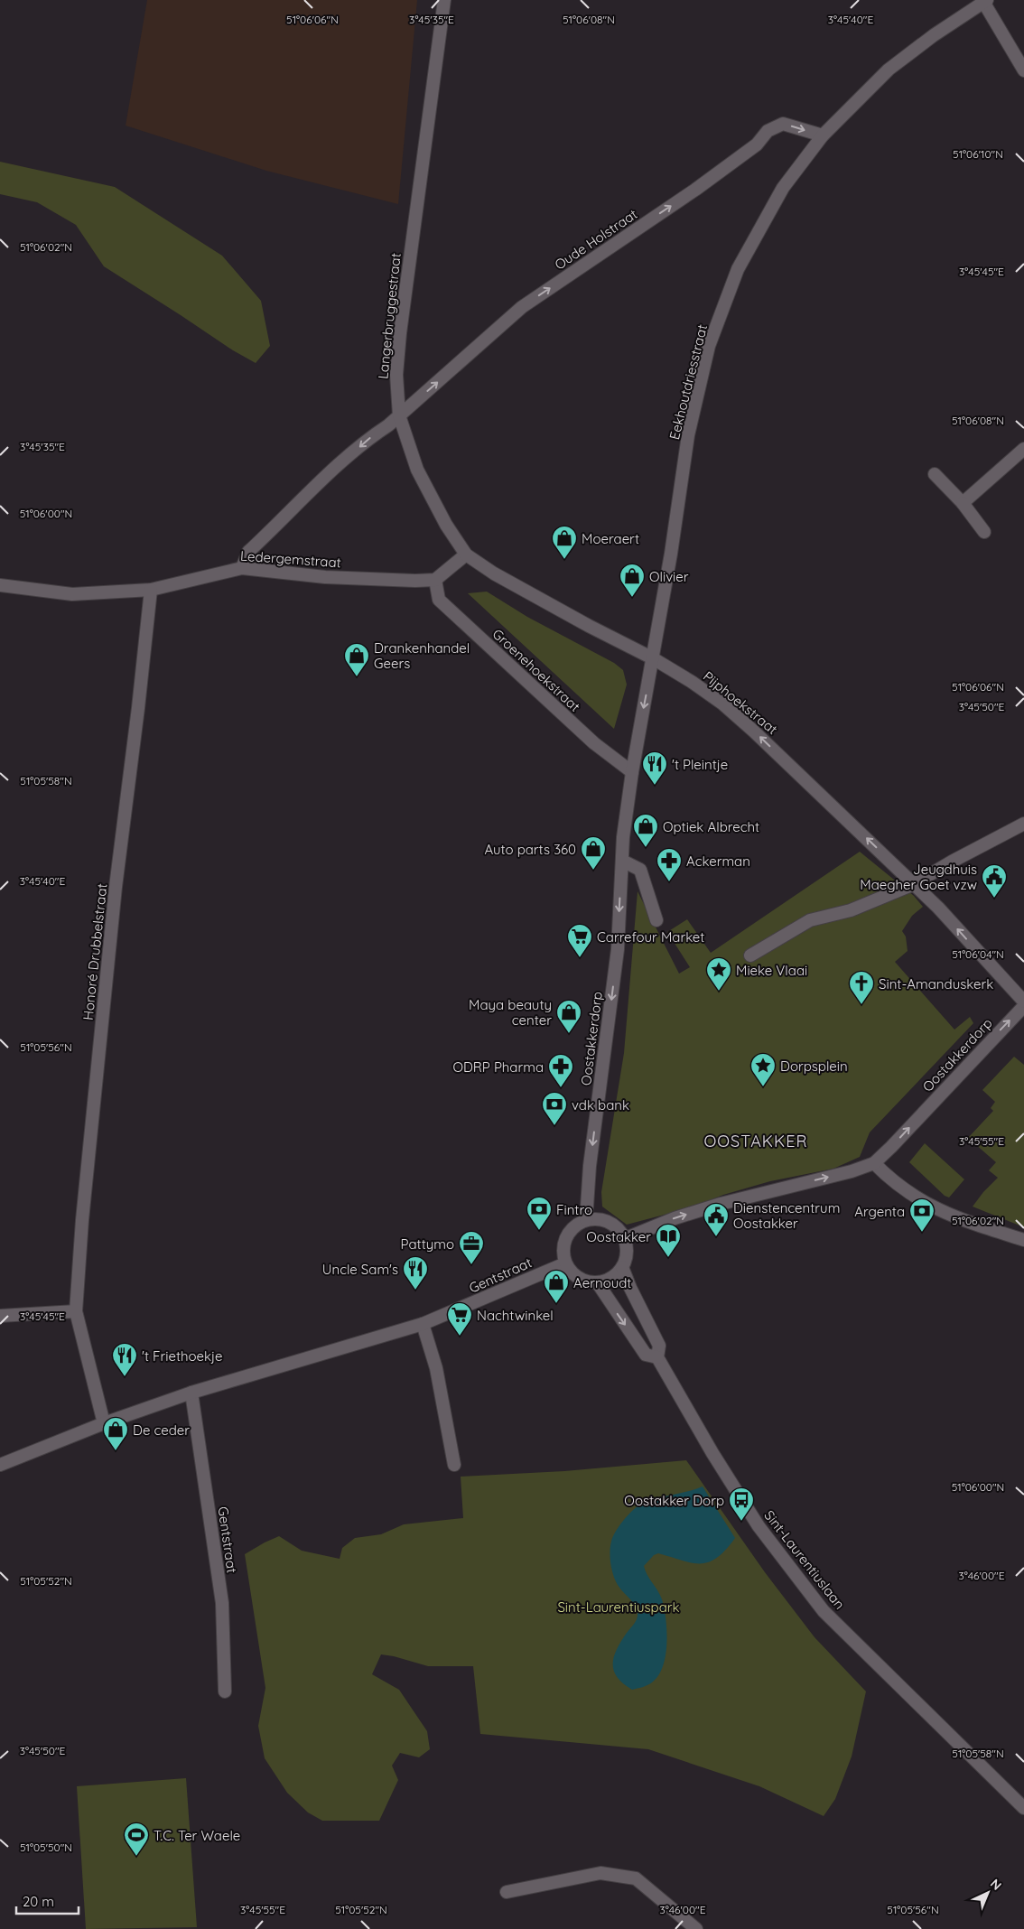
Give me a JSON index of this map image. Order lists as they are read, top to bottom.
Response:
{
  "streets": {
    "street": [
      "Oude Holstraat",
      "Langerbruggestraat",
      "Eekhoutdriesstraat",
      "Ledergemstraat",
      "Groenehoekstraat",
      "Pijphoekstraat",
      "Honoré Drubbelstraat",
      "Oostakkerdorp",
      "Gentstraat",
      "Sint-Laurentiuslaan"
    ]
  },
  "crossings": [
    ["Oude Holstraat", "Langerbruggestraat"],
    ["Oude Holstraat", "Eekhoutdriesstraat"],
    ["Oude Holstraat", "Pijphoekstraat"],
    ["Langerbruggestraat", "Pijphoekstraat"],
    ["Eekhoutdriesstraat", "Pijphoekstraat"],
    ["Eekhoutdriesstraat", "Oostakkerdorp"],
    ["Ledergemstraat", "Groenehoekstraat"],
    ["Ledergemstraat", "Honoré Drubbelstraat"],
    ["Groenehoekstraat", "Oostakkerdorp"],
    ["Pijphoekstraat", "Oostakkerdorp"],
    ["Honoré Drubbelstraat", "Gentstraat"],
    ["Oostakkerdorp", "Gentstraat"],
    ["Oostakkerdorp", "Sint-Laurentiuslaan"],
    ["Gentstraat", "Sint-Laurentiuslaan"]
  ],
  "one_way": ["Oude Holstraat", "Pijphoekstraat"],
  "districts": ["OOSTAKKER"],
  "parks": ["Sint-Laurentiuspark"],
  "places": {
    "shop": [
      "Moeraert",
      "Olivier",
      "Drankenhandel Geers",
      "Optiek Albrecht",
      "Auto parts 360",
      "Maya beauty center",
      "Aernoudt",
      "De ceder"
    ],
    "restaurant": ["'t Pleintje", "Uncle Sam's", "'t Friethoekje"],
    "pharmacy": ["Ackerman", "ODRP Pharma"],
    "public building": ["Jeugdhuis Maegher Goet vzw", "Dienstencentrum Oostakker"],
    "supermarket": ["Carrefour Market", "Nachtwinkel"],
    "place": ["Mieke Vlaai", "Dorpsplein"],
    "church": ["Sint-Amanduskerk"],
    "bank": ["vdk bank", "Fintro", "Argenta"],
    "library": ["Oostakker"],
    "office": ["Pattymo"],
    "bus stop": ["Oostakker Dorp"],
    "sports": ["T.C. Ter Waele"]
  },
  "scale_bar": "20 m",
  "north": "top right",
  "coordinates": [
    "51°06'06\"N",
    "51°06'08\"N",
    "3°45'35\"E",
    "3°45'40\"E",
    "51°06'10\"N",
    "51°06'02\"N",
    "3°45'45\"E",
    "51°06'00\"N",
    "3°45'50\"E",
    "51°05'58\"N",
    "51°06'04\"N",
    "51°05'56\"N",
    "3°45'55\"E",
    "3°46'00\"E",
    "51°05'52\"N",
    "51°05'50\"N"
  ]
}
